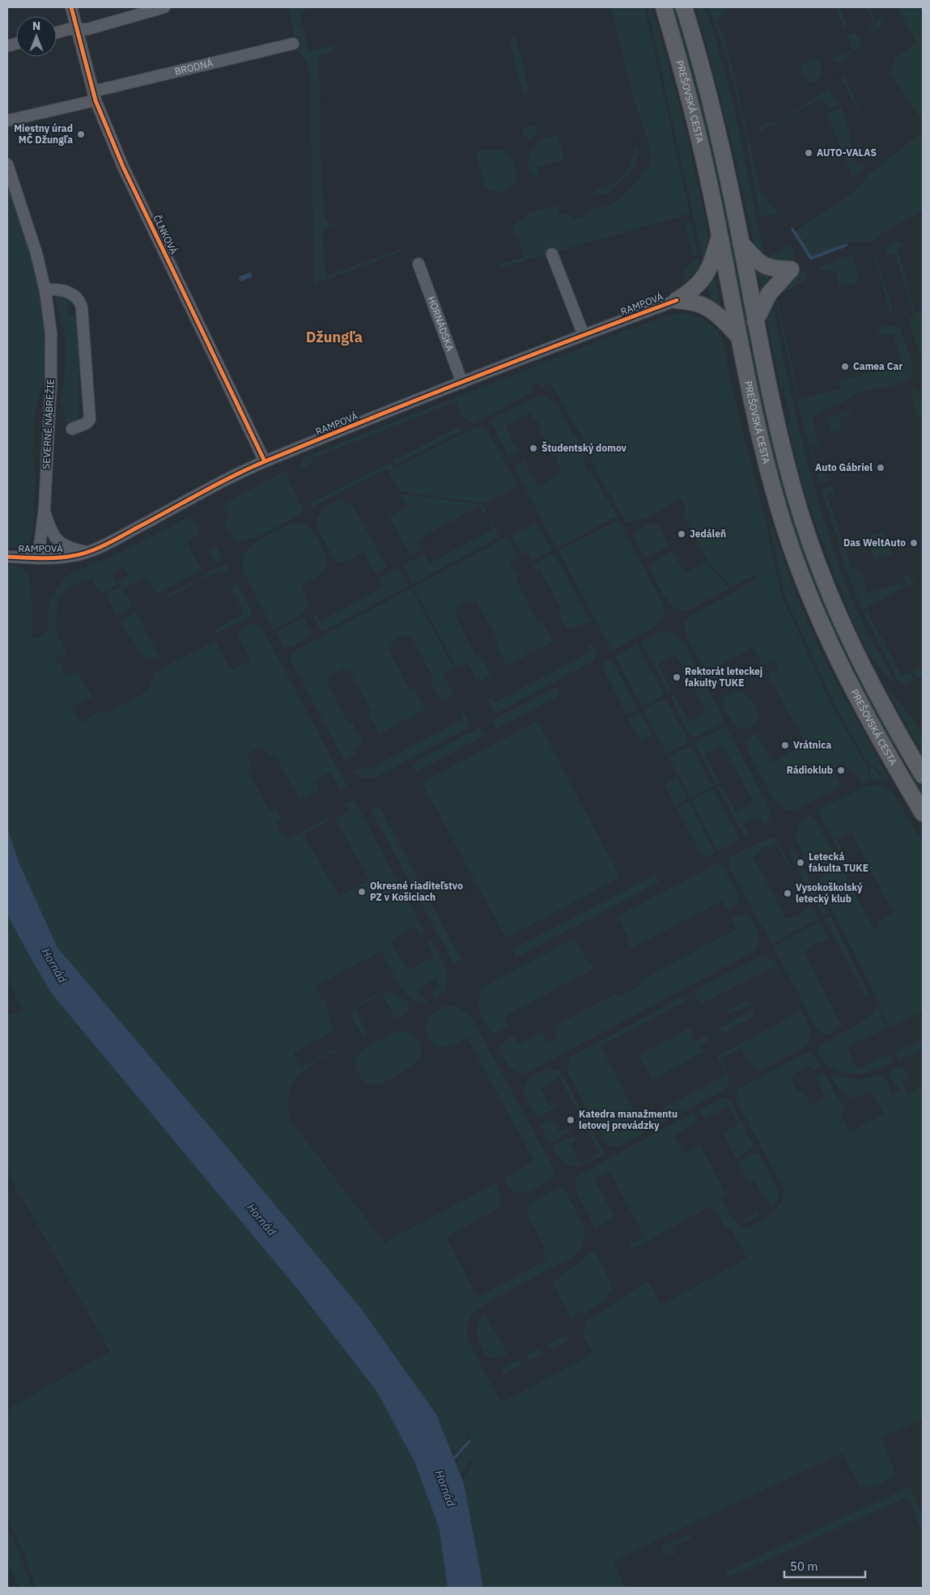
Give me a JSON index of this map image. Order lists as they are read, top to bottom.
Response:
{
  "streets": {
    "highway": ["PREŠOVSKÁ CESTA"],
    "street": [
      "BRODNÁ",
      "ČLNKOVÁ",
      "RAMPOVÁ",
      "HORNÁDSKA",
      "SEVERNÉ NÁBREŽIE"
    ]
  },
  "crossings": [
    ["BRODNÁ", "ČLNKOVÁ"],
    ["ČLNKOVÁ", "RAMPOVÁ"],
    ["RAMPOVÁ", "HORNÁDSKA"],
    ["RAMPOVÁ", "SEVERNÉ NÁBREŽIE"]
  ],
  "districts": ["Džungľa"],
  "water": ["Hornád"],
  "places": [
    "Miestny úrad MČ Džungľa",
    "AUTO-VALAS",
    "Camea Car",
    "Študentský domov",
    "Auto Gábriel",
    "Jedáleň",
    "Das WeltAuto",
    "Rektorát leteckej fakulty TUKE",
    "Vrátnica",
    "Rádioklub",
    "Letecká fakulta TUKE",
    "Okresné riaditeľstvo PZ v Košiciach",
    "Vysokoškolský letecký klub",
    "Katedra manažmentu letovej prevádzky"
  ],
  "scale_bar": "50 m",
  "north": "top"
}
